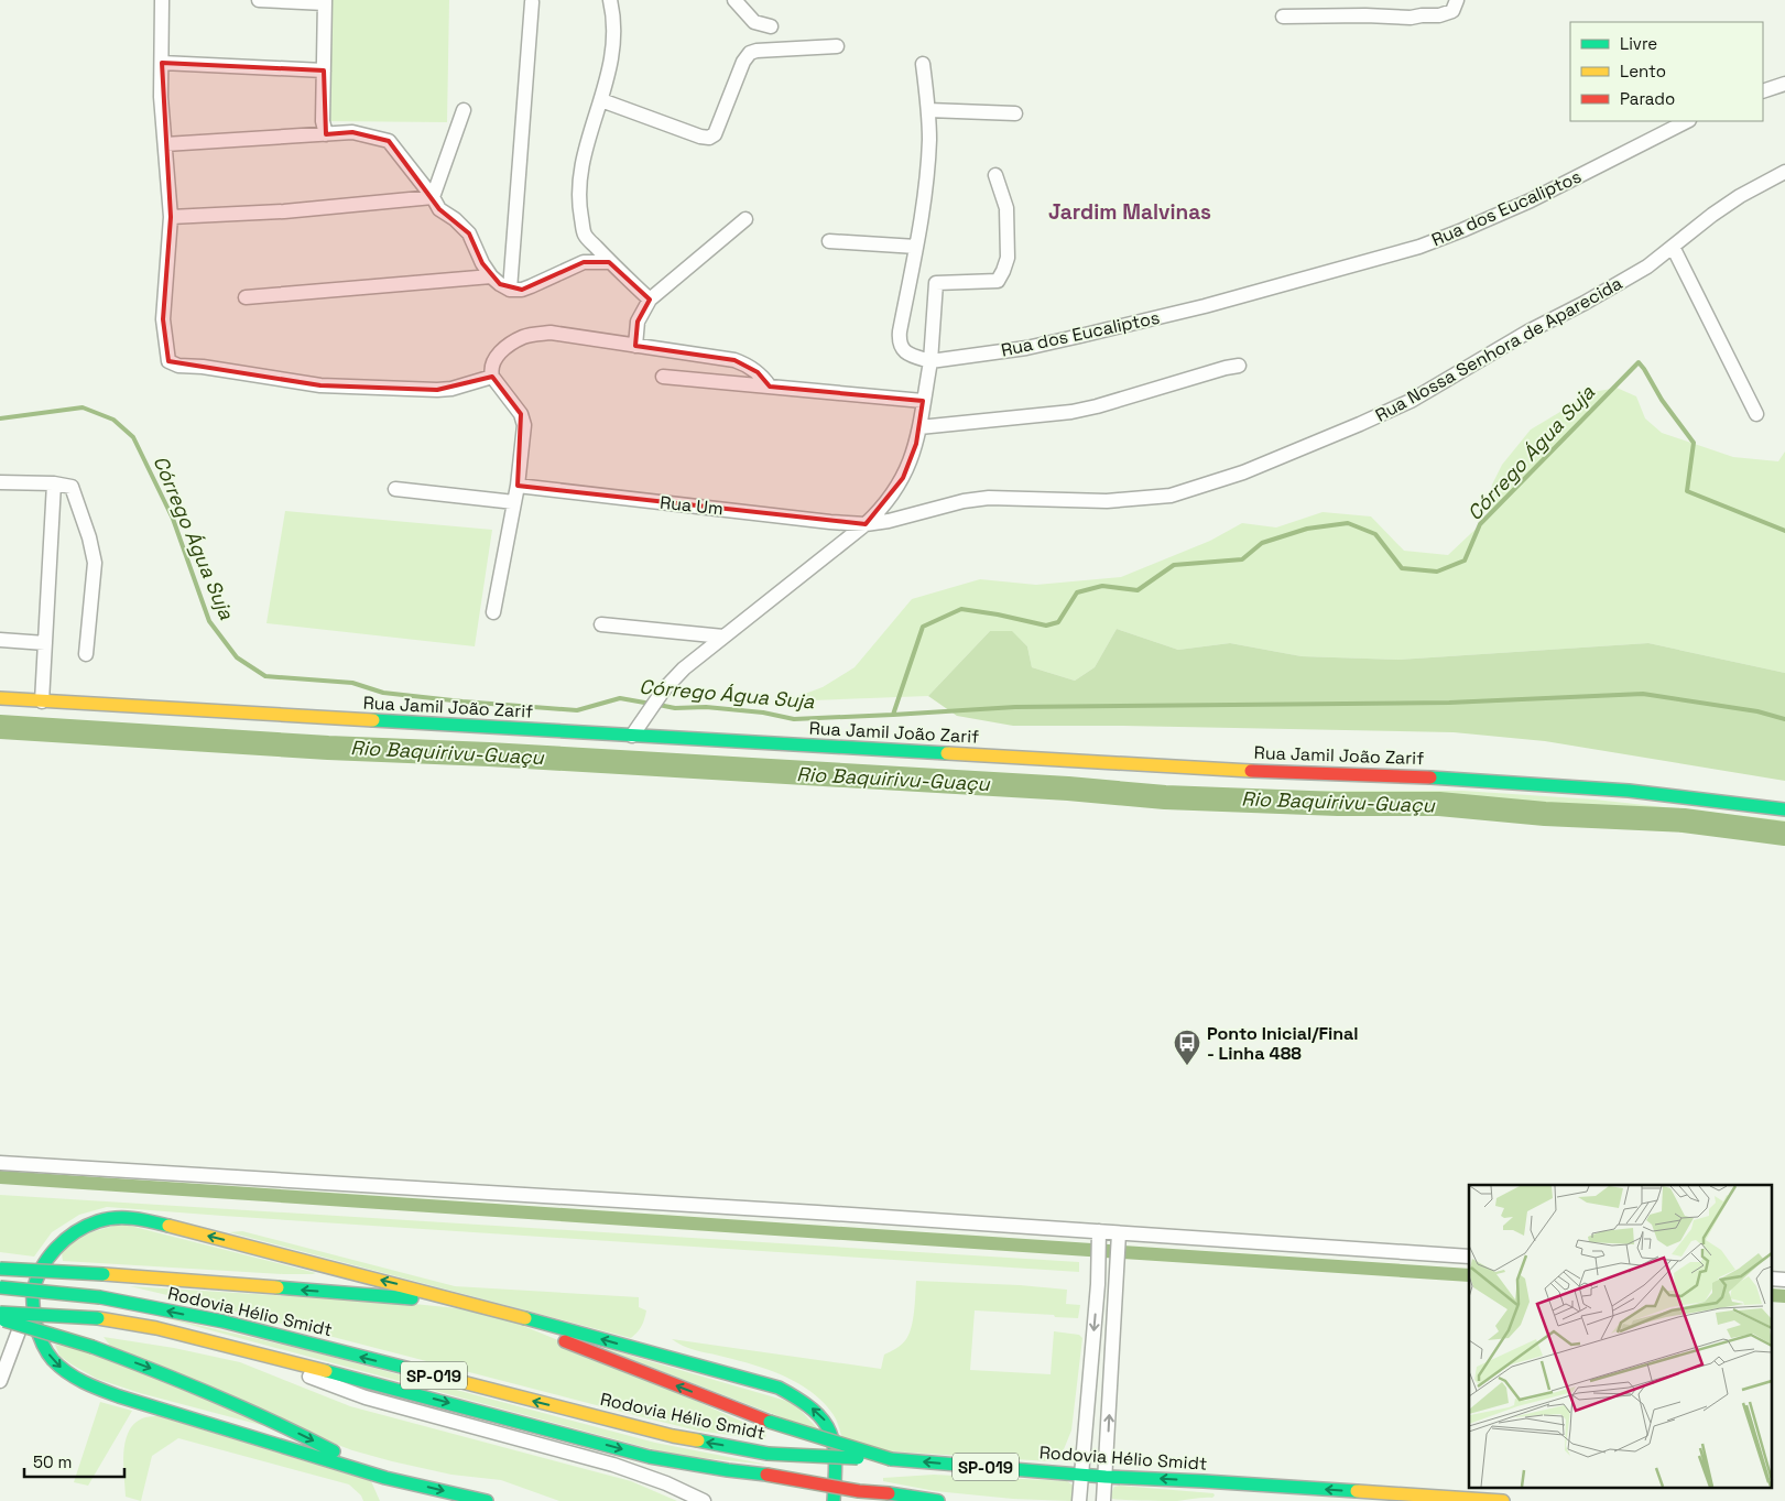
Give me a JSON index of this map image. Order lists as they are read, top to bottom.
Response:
{
  "streets": {
    "main road": ["Rua Jamil João Zarif", "Rodovia Hélio Smidt", "SP-019"],
    "street": ["Rua dos Eucaliptos", "Rua Nossa Senhora de Aparecida", "Rua Um"]
  },
  "crossings": [
    ["Rua Nossa Senhora de Aparecida", "Rua Um"]
  ],
  "districts": ["Jardim Malvinas"],
  "water": ["Córrego Água Suja", "Rio Baquirivu-Guaçu"],
  "places": {
    "bus stop": ["Ponto Inicial/Final - Linha 488"]
  },
  "legend": ["Livre", "Lento", "Parado"],
  "scale_bar": "50 m"
}
